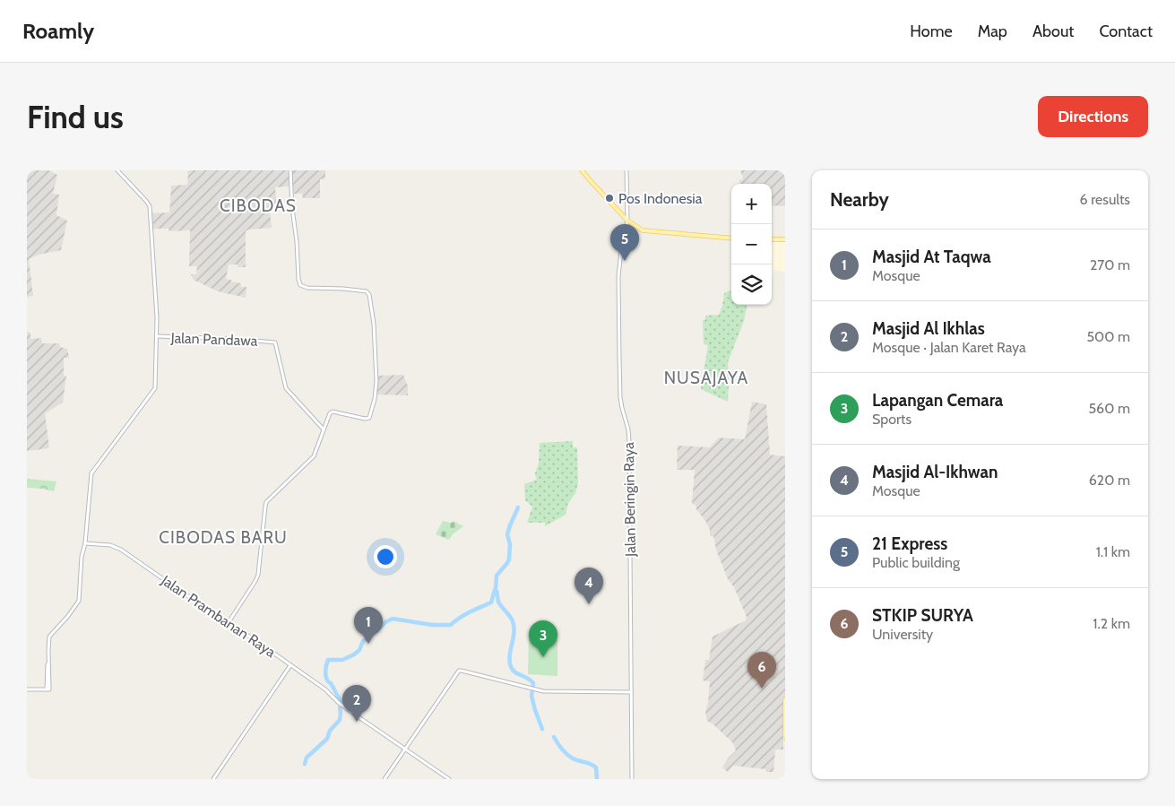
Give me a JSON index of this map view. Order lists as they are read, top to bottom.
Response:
{
  "streets": {
    "street": ["Jalan Pandawa", "Jalan Beringin Raya", "Jalan Prambanan Raya"]
  },
  "districts": ["CIBODAS", "NUSAJAYA", "CIBODAS BARU"],
  "places": ["Pos Indonesia"],
  "page": {
    "header": "Roamly",
    "nav": [
      "Home",
      "Map",
      "About",
      "Contact"
    ],
    "buttons": "Directions",
    "title": "Find us",
    "heading": ["Nearby", "6 results"],
    "map_buttons": ["+", "−"],
    "pins": [
      "5",
      "4",
      "1",
      "3",
      "6",
      "2"
    ],
    "list": [
      {
        "mark": "1",
        "name": "Masjid At Taqwa",
        "note": "Mosque",
        "value": "270 m"
      },
      {
        "mark": "2",
        "name": "Masjid Al Ikhlas",
        "note": "Mosque · Jalan Karet Raya",
        "value": "500 m"
      },
      {
        "mark": "3",
        "name": "Lapangan Cemara",
        "note": "Sports",
        "value": "560 m"
      },
      {
        "mark": "4",
        "name": "Masjid Al-Ikhwan",
        "note": "Mosque",
        "value": "620 m"
      },
      {
        "mark": "5",
        "name": "21 Express",
        "note": "Public building",
        "value": "1.1 km"
      },
      {
        "mark": "6",
        "name": "STKIP SURYA",
        "note": "University",
        "value": "1.2 km"
      }
    ]
  }
}
